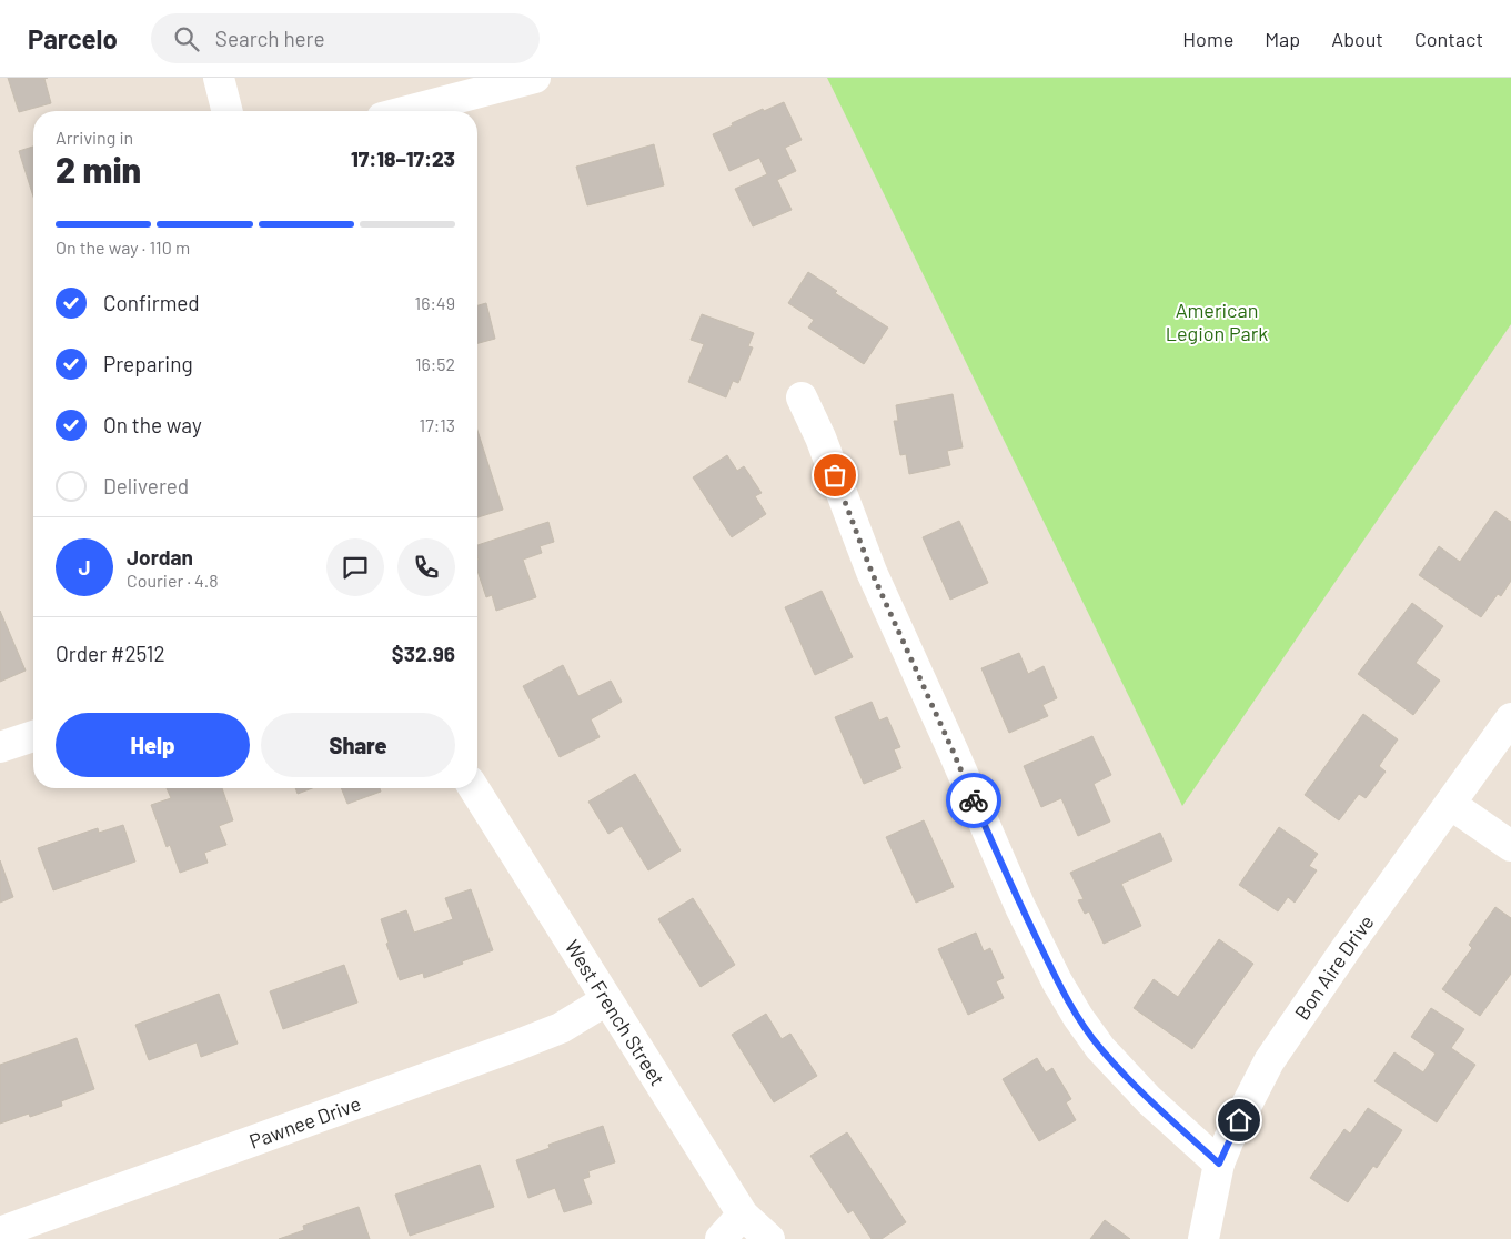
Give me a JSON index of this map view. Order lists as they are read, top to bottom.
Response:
{
  "streets": {
    "street": ["Bon Aire Drive", "West French Street", "Pawnee Drive"]
  },
  "crossings": [
    ["West French Street", "Pawnee Drive"]
  ],
  "parks": ["American Legion Park"],
  "page": {
    "header": "Parcelo",
    "search": "Search here",
    "nav": [
      "Home",
      "Map",
      "About",
      "Contact"
    ],
    "heading": ["2 min", "Arriving in", "17:18–17:23"],
    "panel": [
      "Jordan",
      "Courier · 4.8",
      "Order #2512",
      "$32.96"
    ],
    "bar": "On the way · 110 m",
    "list": [
      ["Confirmed", "16:49"],
      ["Preparing", "16:52"],
      ["On the way", "17:13"],
      "Delivered"
    ],
    "round": "J",
    "buttons": ["Help", "Share"]
  }
}
